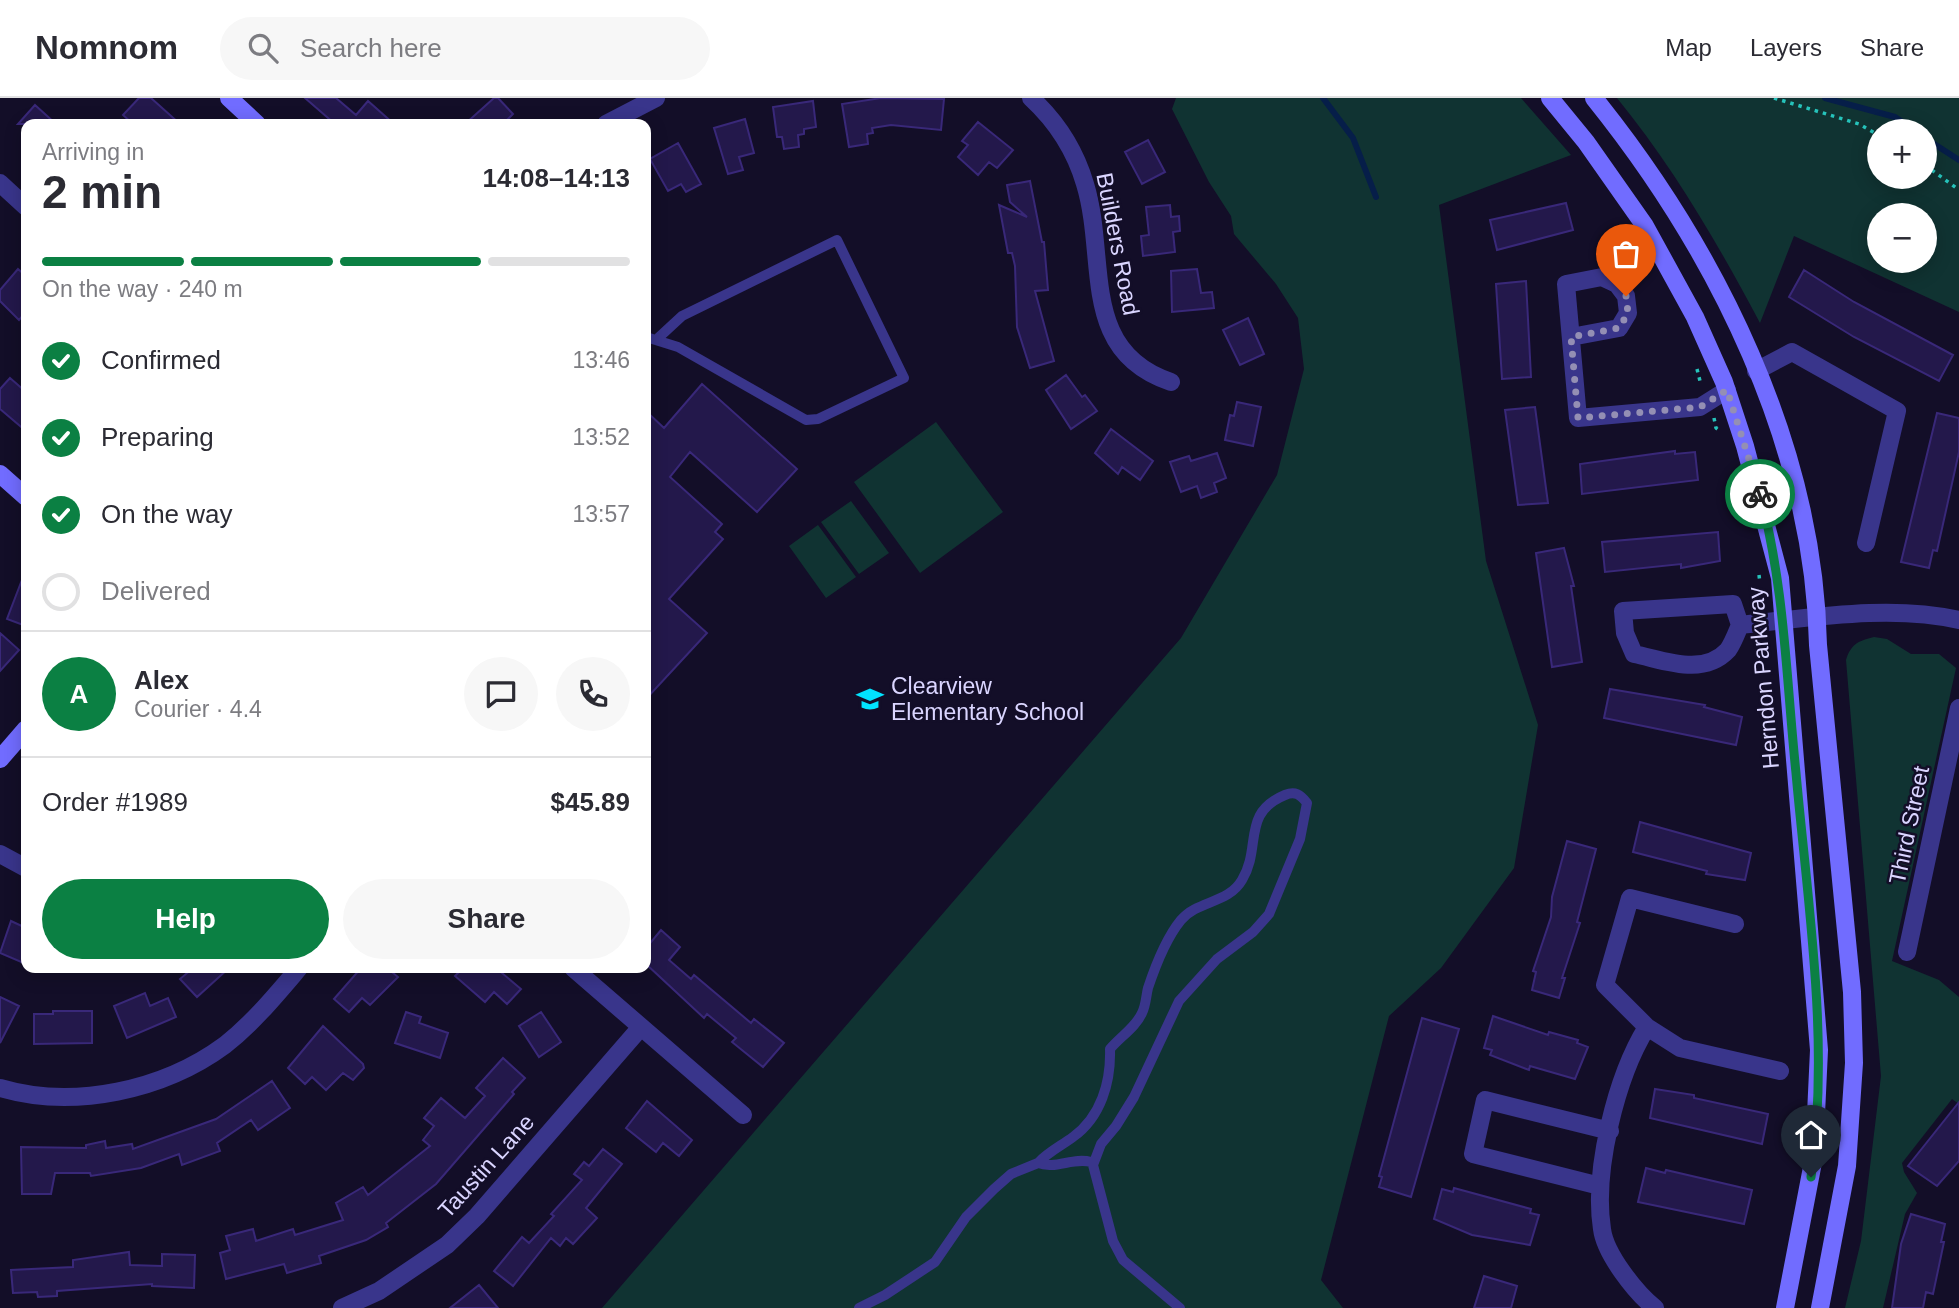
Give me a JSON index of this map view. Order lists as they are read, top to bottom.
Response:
{
  "streets": {
    "main road": ["Herndon Parkway"],
    "street": ["Builders Road", "Third Street", "Taustin Lane"]
  },
  "places": {
    "school or university": ["Clearview Elementary School"]
  },
  "page": {
    "header": "Nomnom",
    "search": "Search here",
    "nav": ["Map", "Layers", "Share"],
    "map_buttons": ["+", "−"],
    "heading": ["2 min", "Arriving in", "14:08–14:13"],
    "panel": [
      "Alex",
      "Courier · 4.4",
      "Order #1989",
      "$45.89"
    ],
    "bar": "On the way · 240 m",
    "list": [
      ["Confirmed", "13:46"],
      ["Preparing", "13:52"],
      ["On the way", "13:57"],
      "Delivered"
    ],
    "round": "A",
    "buttons": ["Help", "Share"]
  }
}
